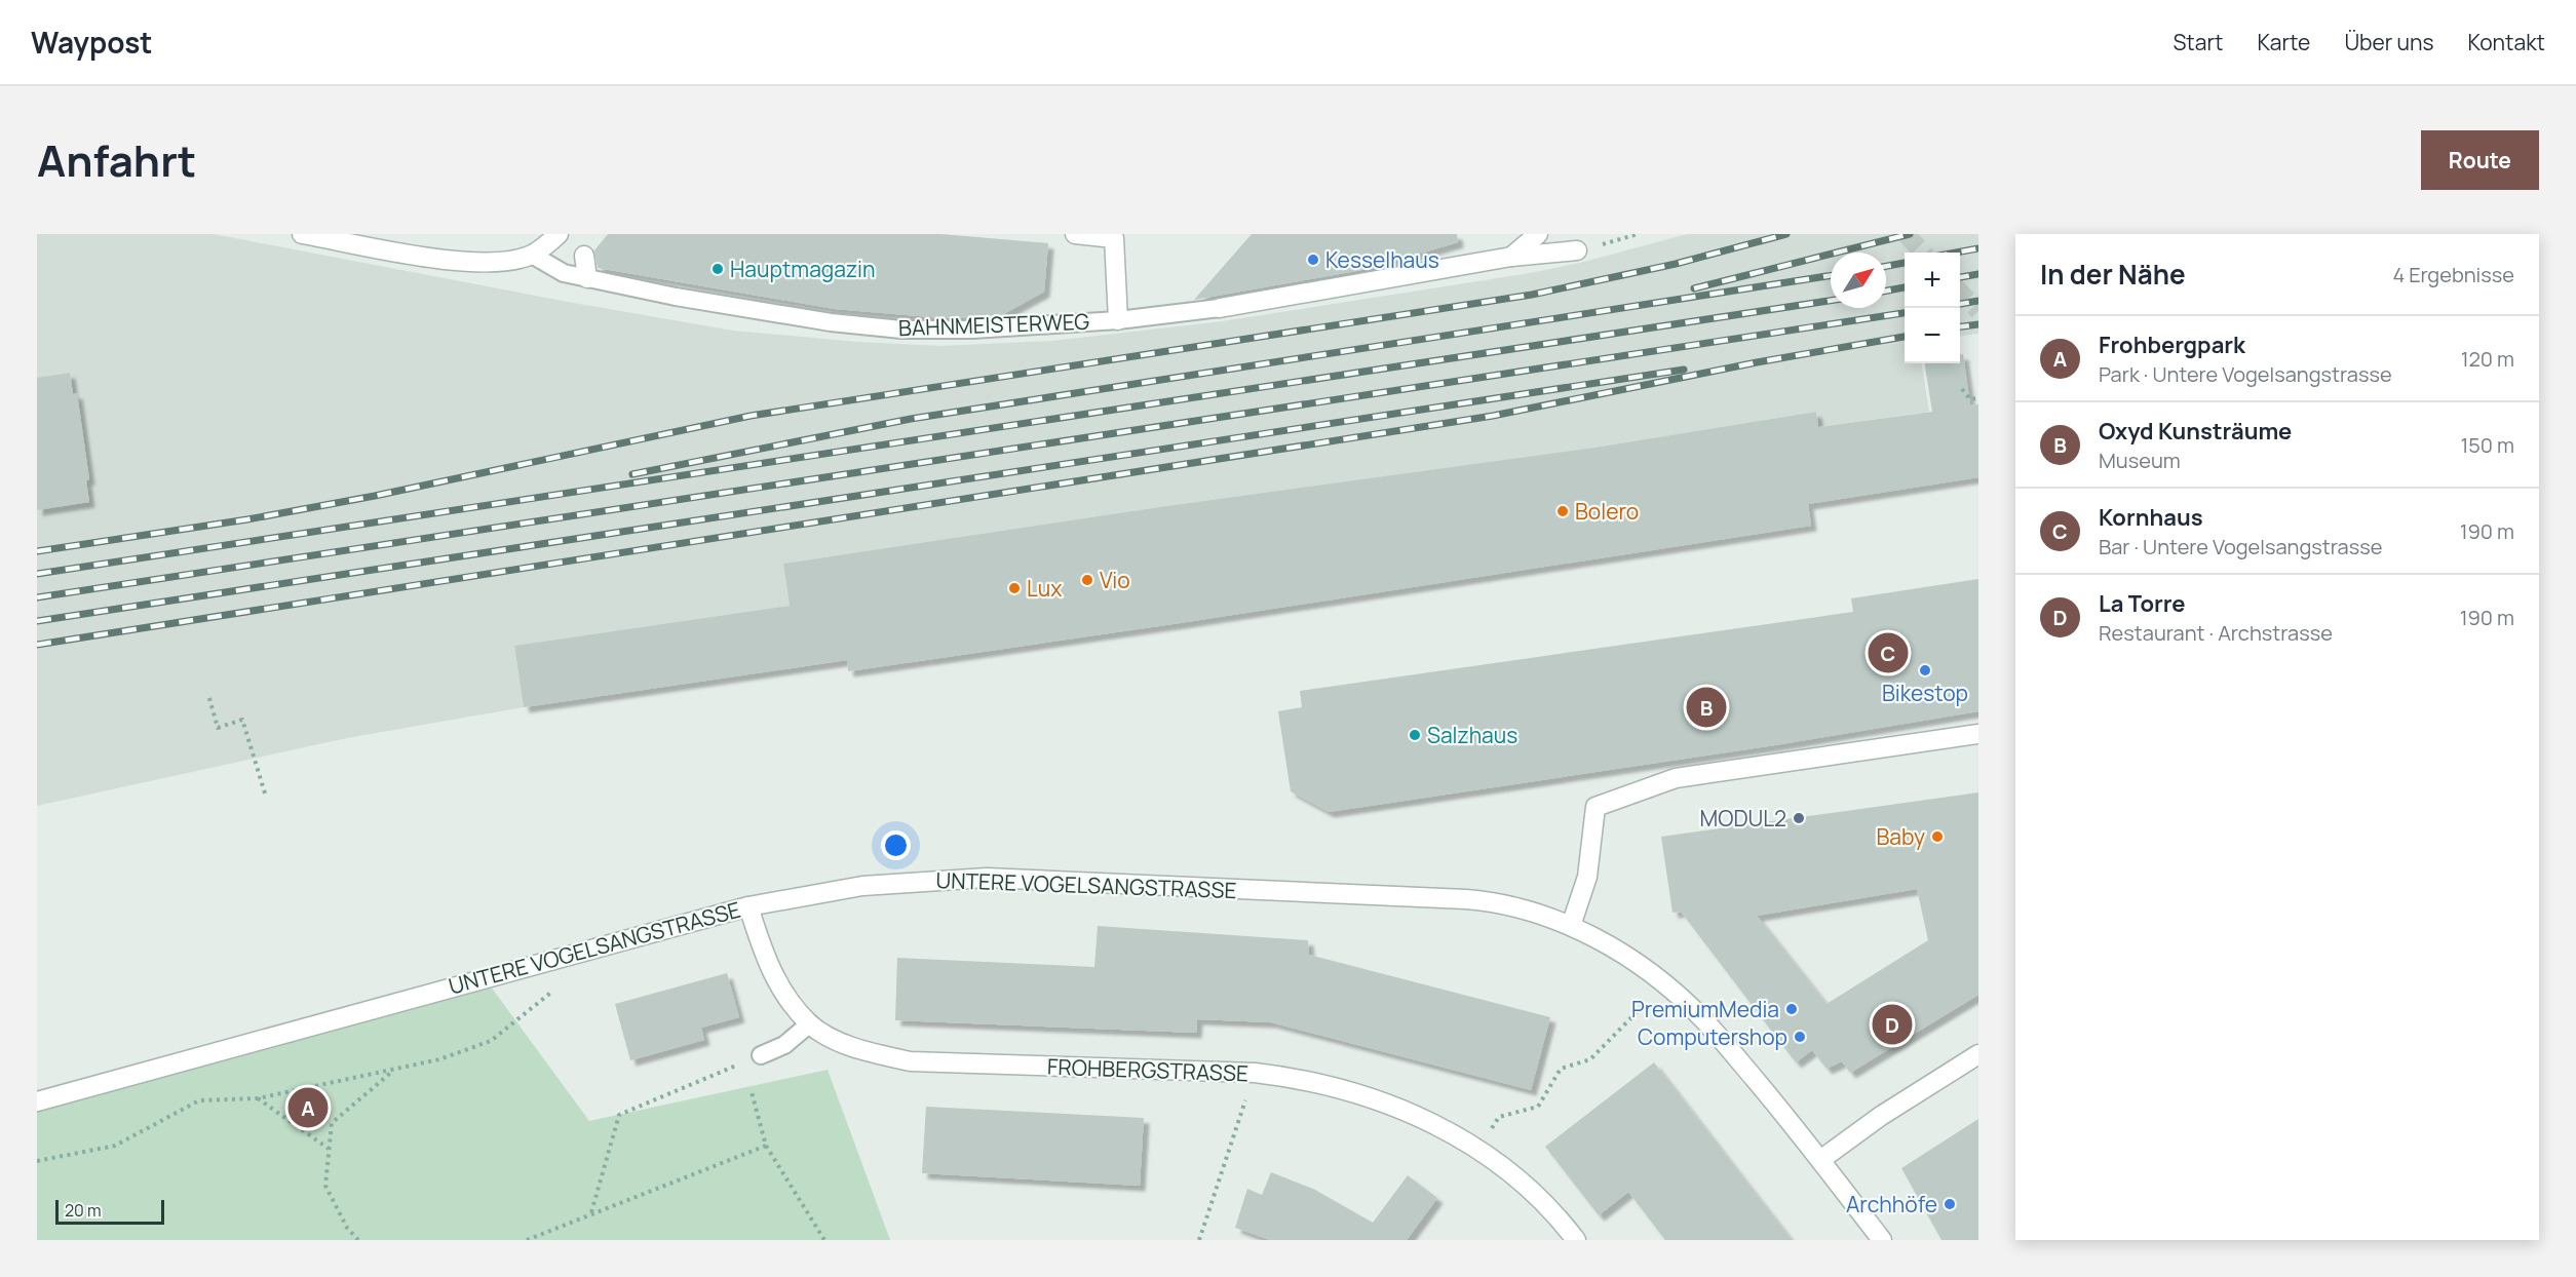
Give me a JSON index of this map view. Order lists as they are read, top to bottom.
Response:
{
  "streets": {
    "street": ["UNTERE VOGELSANGSTRASSE", "FROHBERGSTRASSE"],
    "lane": ["BAHNMEISTERWEG"]
  },
  "crossings": [
    ["UNTERE VOGELSANGSTRASSE", "FROHBERGSTRASSE"]
  ],
  "places": [
    "Kesselhaus",
    "Hauptmagazin",
    "Bolero",
    "Vio",
    "Lux",
    "Bikestop",
    "Salzhaus",
    "MODUL2",
    "Baby",
    "PremiumMedia",
    "Computershop",
    "Archhöfe"
  ],
  "scale_bar": "20 m",
  "north": "top right",
  "page": {
    "header": "Waypost",
    "nav": [
      "Start",
      "Karte",
      "Über uns",
      "Kontakt"
    ],
    "title": "Anfahrt",
    "buttons": "Route",
    "heading": ["In der Nähe", "4 Ergebnisse"],
    "map_buttons": ["+", "−"],
    "list": [
      {
        "mark": "A",
        "name": "Frohbergpark",
        "note": "Park · Untere Vogelsangstrasse",
        "value": "120 m"
      },
      {
        "mark": "B",
        "name": "Oxyd Kunsträume",
        "note": "Museum",
        "value": "150 m"
      },
      {
        "mark": "C",
        "name": "Kornhaus",
        "note": "Bar · Untere Vogelsangstrasse",
        "value": "190 m"
      },
      {
        "mark": "D",
        "name": "La Torre",
        "note": "Restaurant · Archstrasse",
        "value": "190 m"
      }
    ],
    "pins": [
      "C",
      "B",
      "D",
      "A"
    ],
    "scale": "20 m"
  }
}
